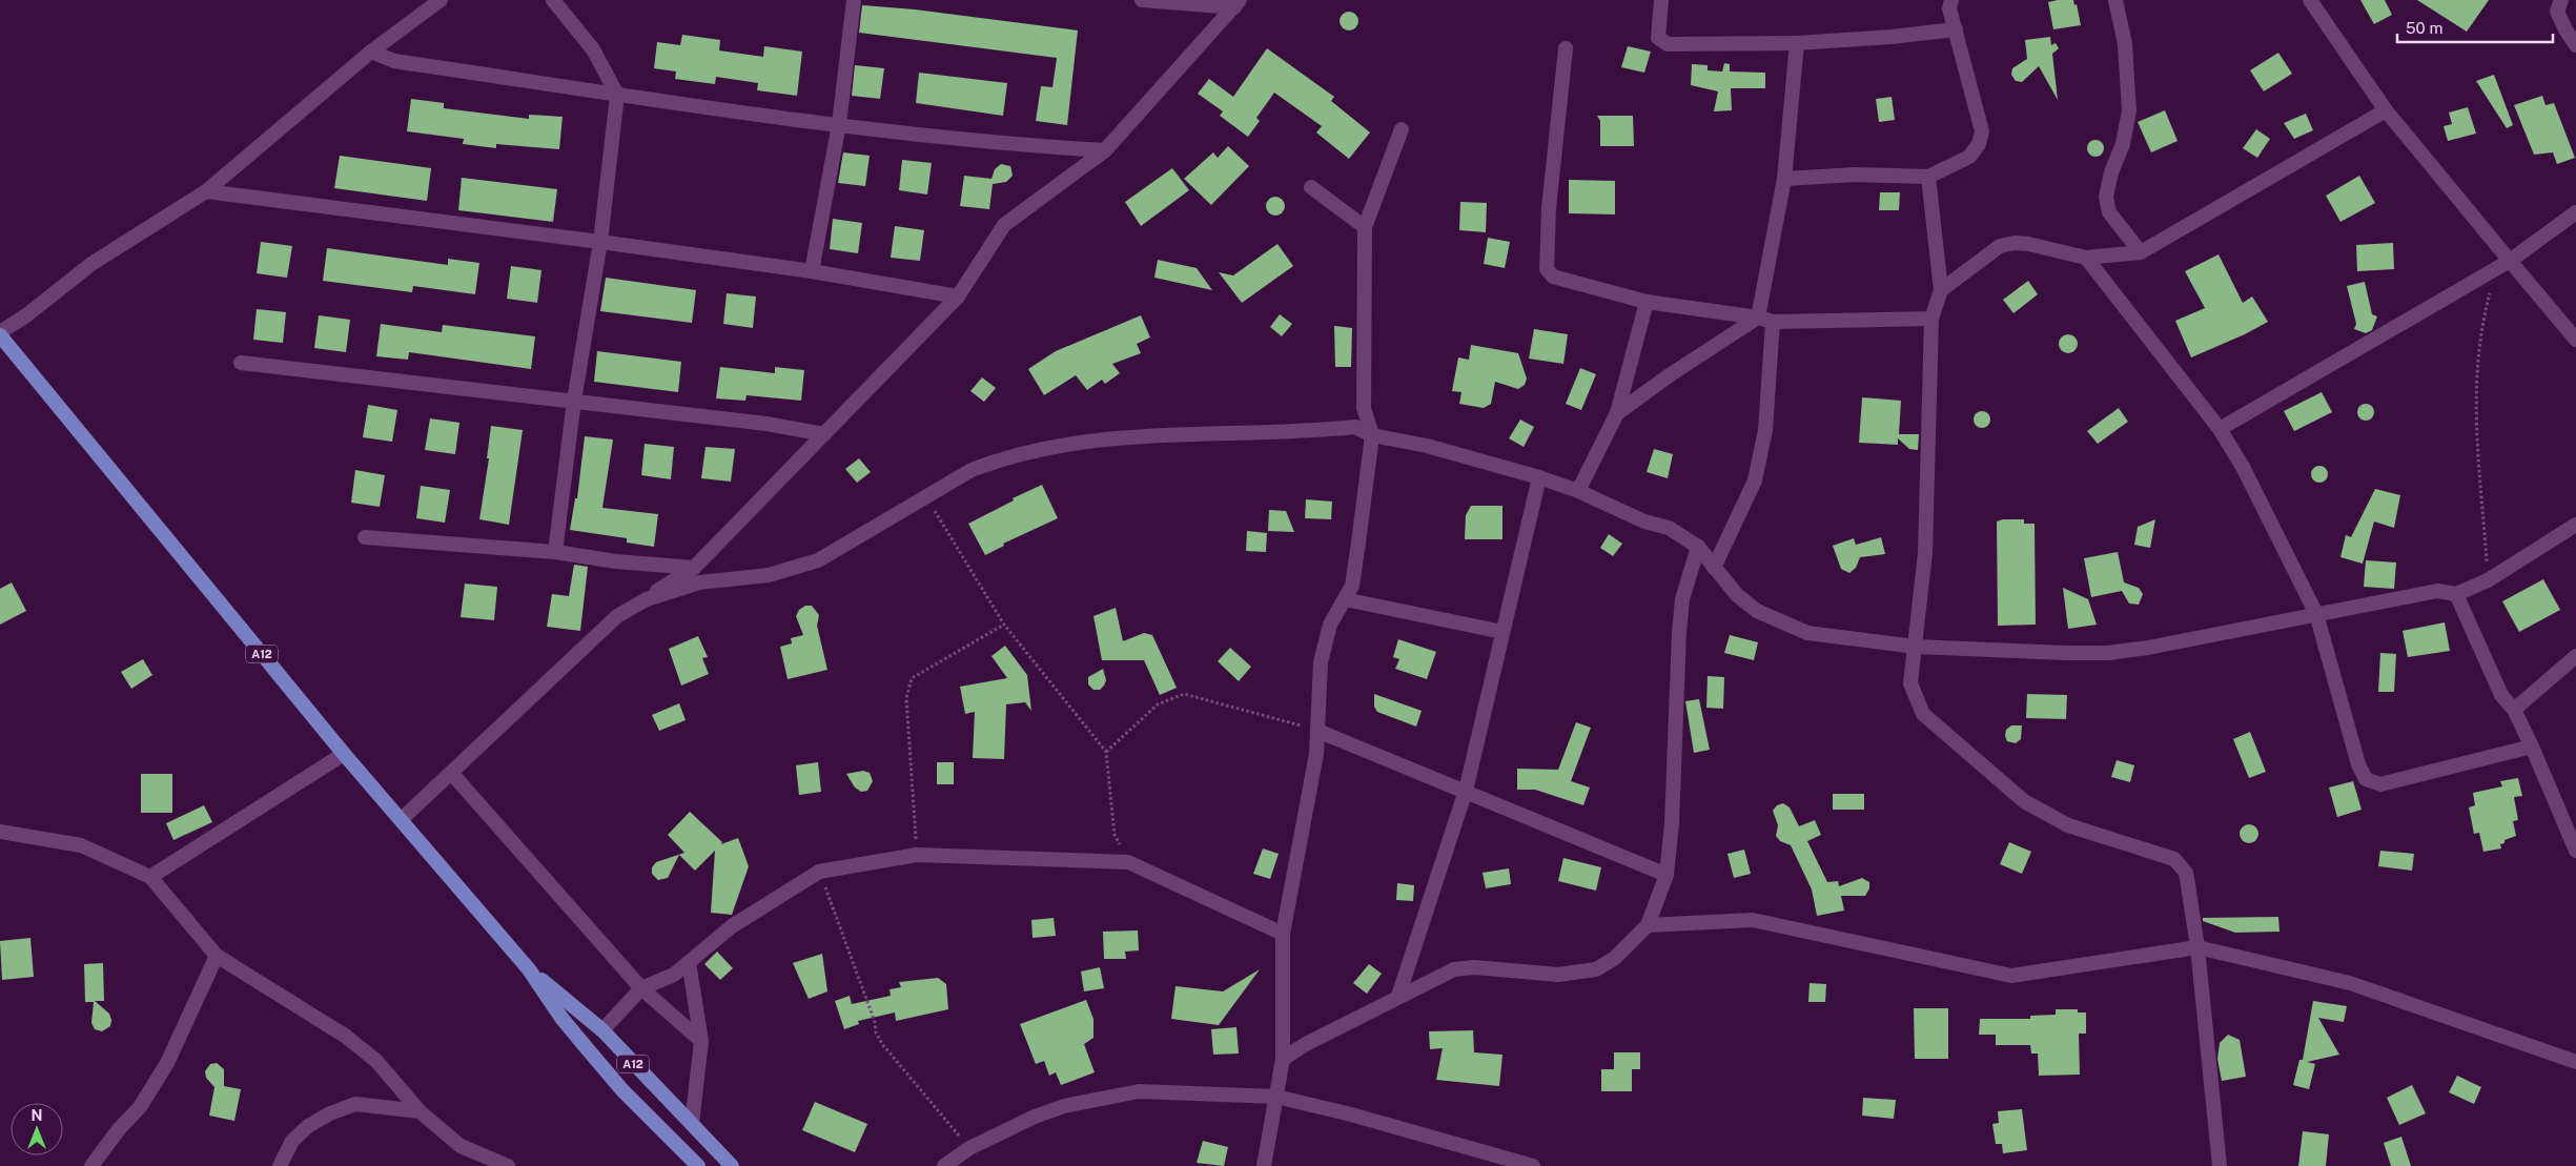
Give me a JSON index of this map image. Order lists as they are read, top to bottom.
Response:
{
  "streets": {
    "main road": ["A12"]
  },
  "scale_bar": "50 m",
  "north": "top"
}
